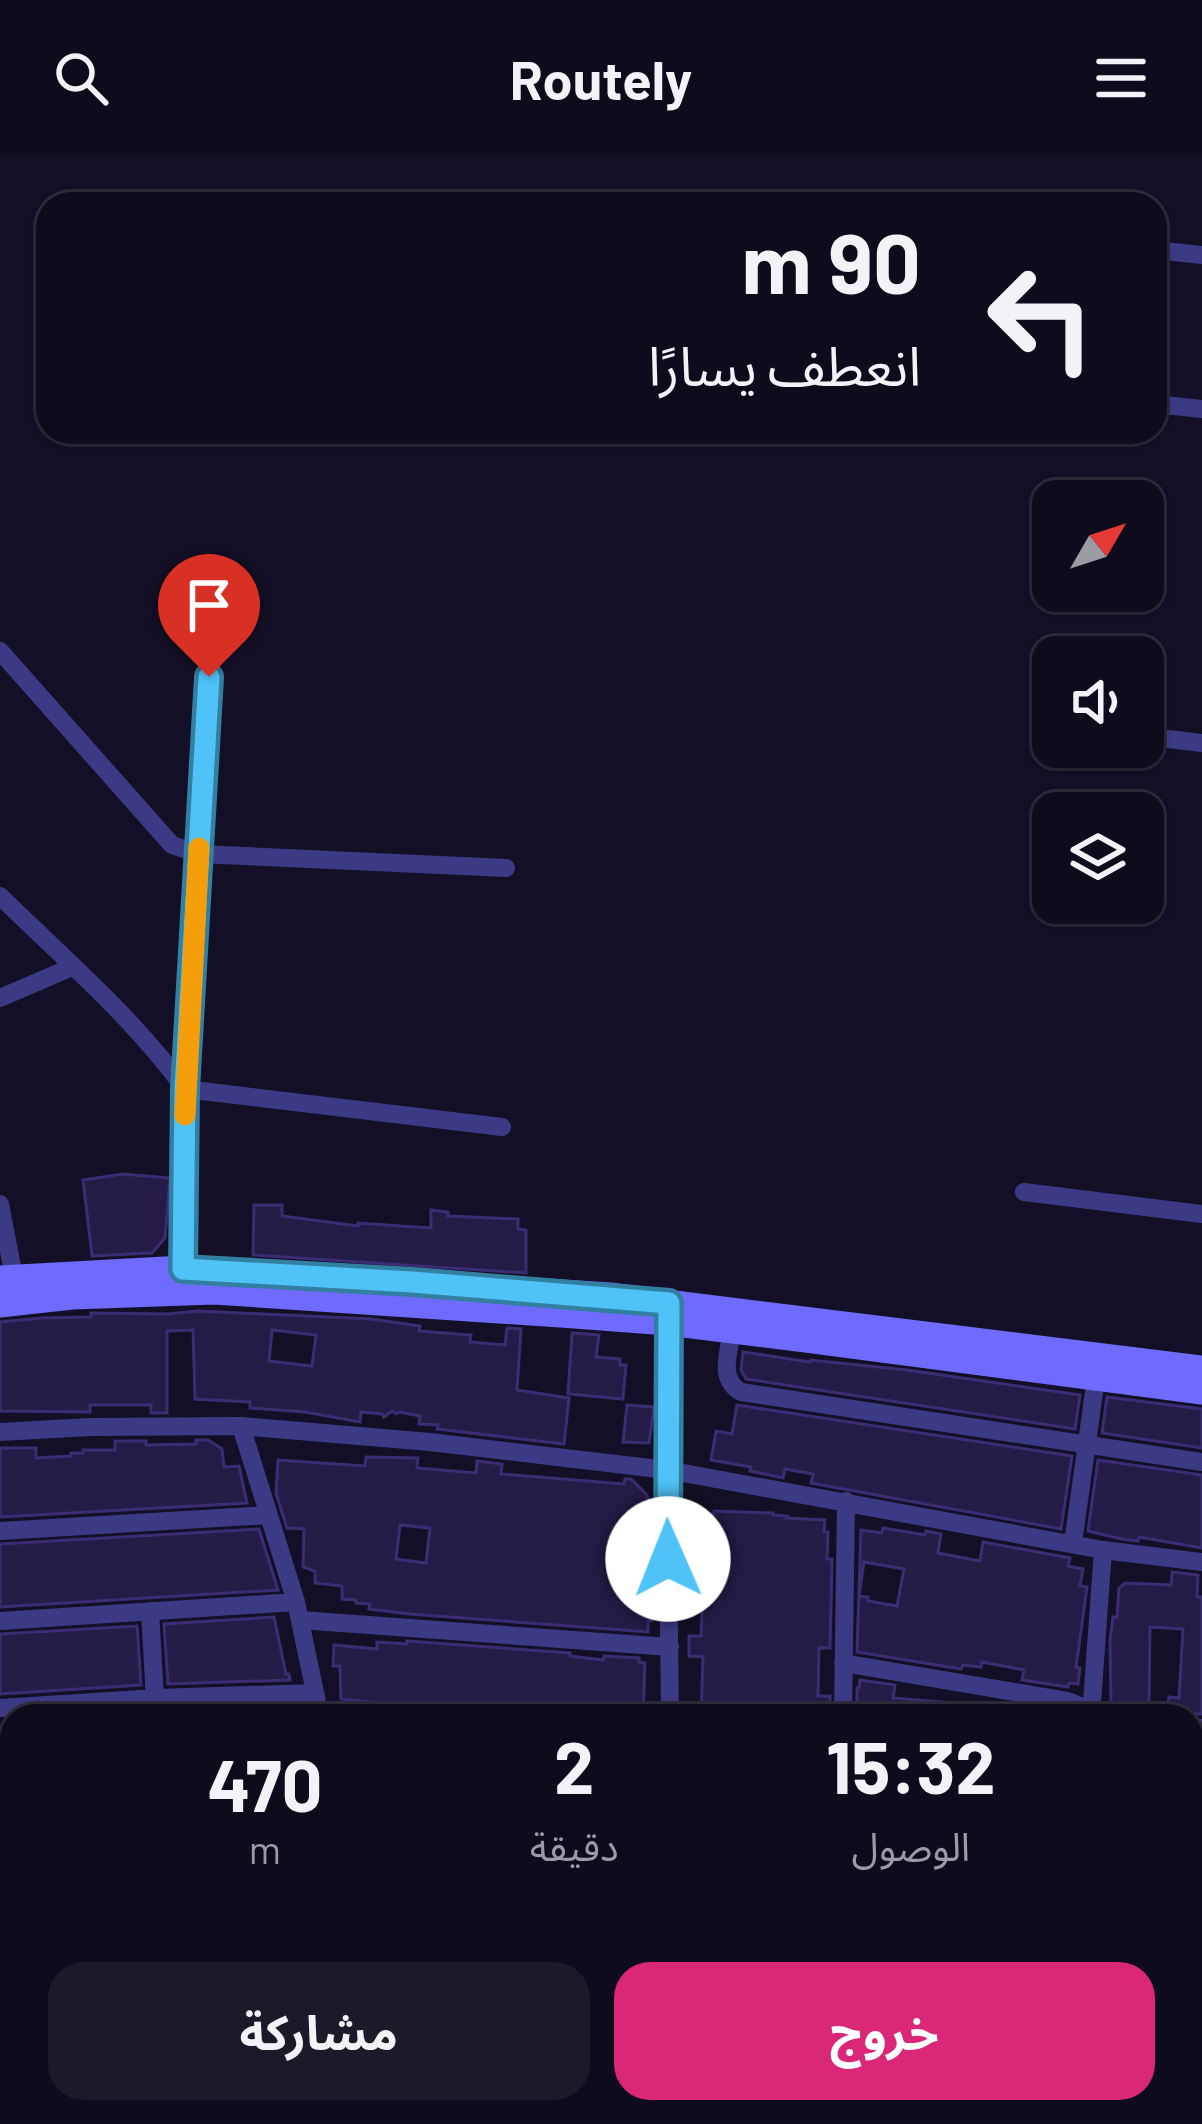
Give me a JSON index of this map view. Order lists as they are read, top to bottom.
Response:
{
  "north": "top right",
  "page": {
    "header": "Routely",
    "turn": ["90 m", "انعطف يسارًا"],
    "eta": [
      "15:32",
      "الوصول",
      "2",
      "دقيقة",
      "470",
      "m"
    ],
    "buttons": ["خروج", "مشاركة"]
  }
}
